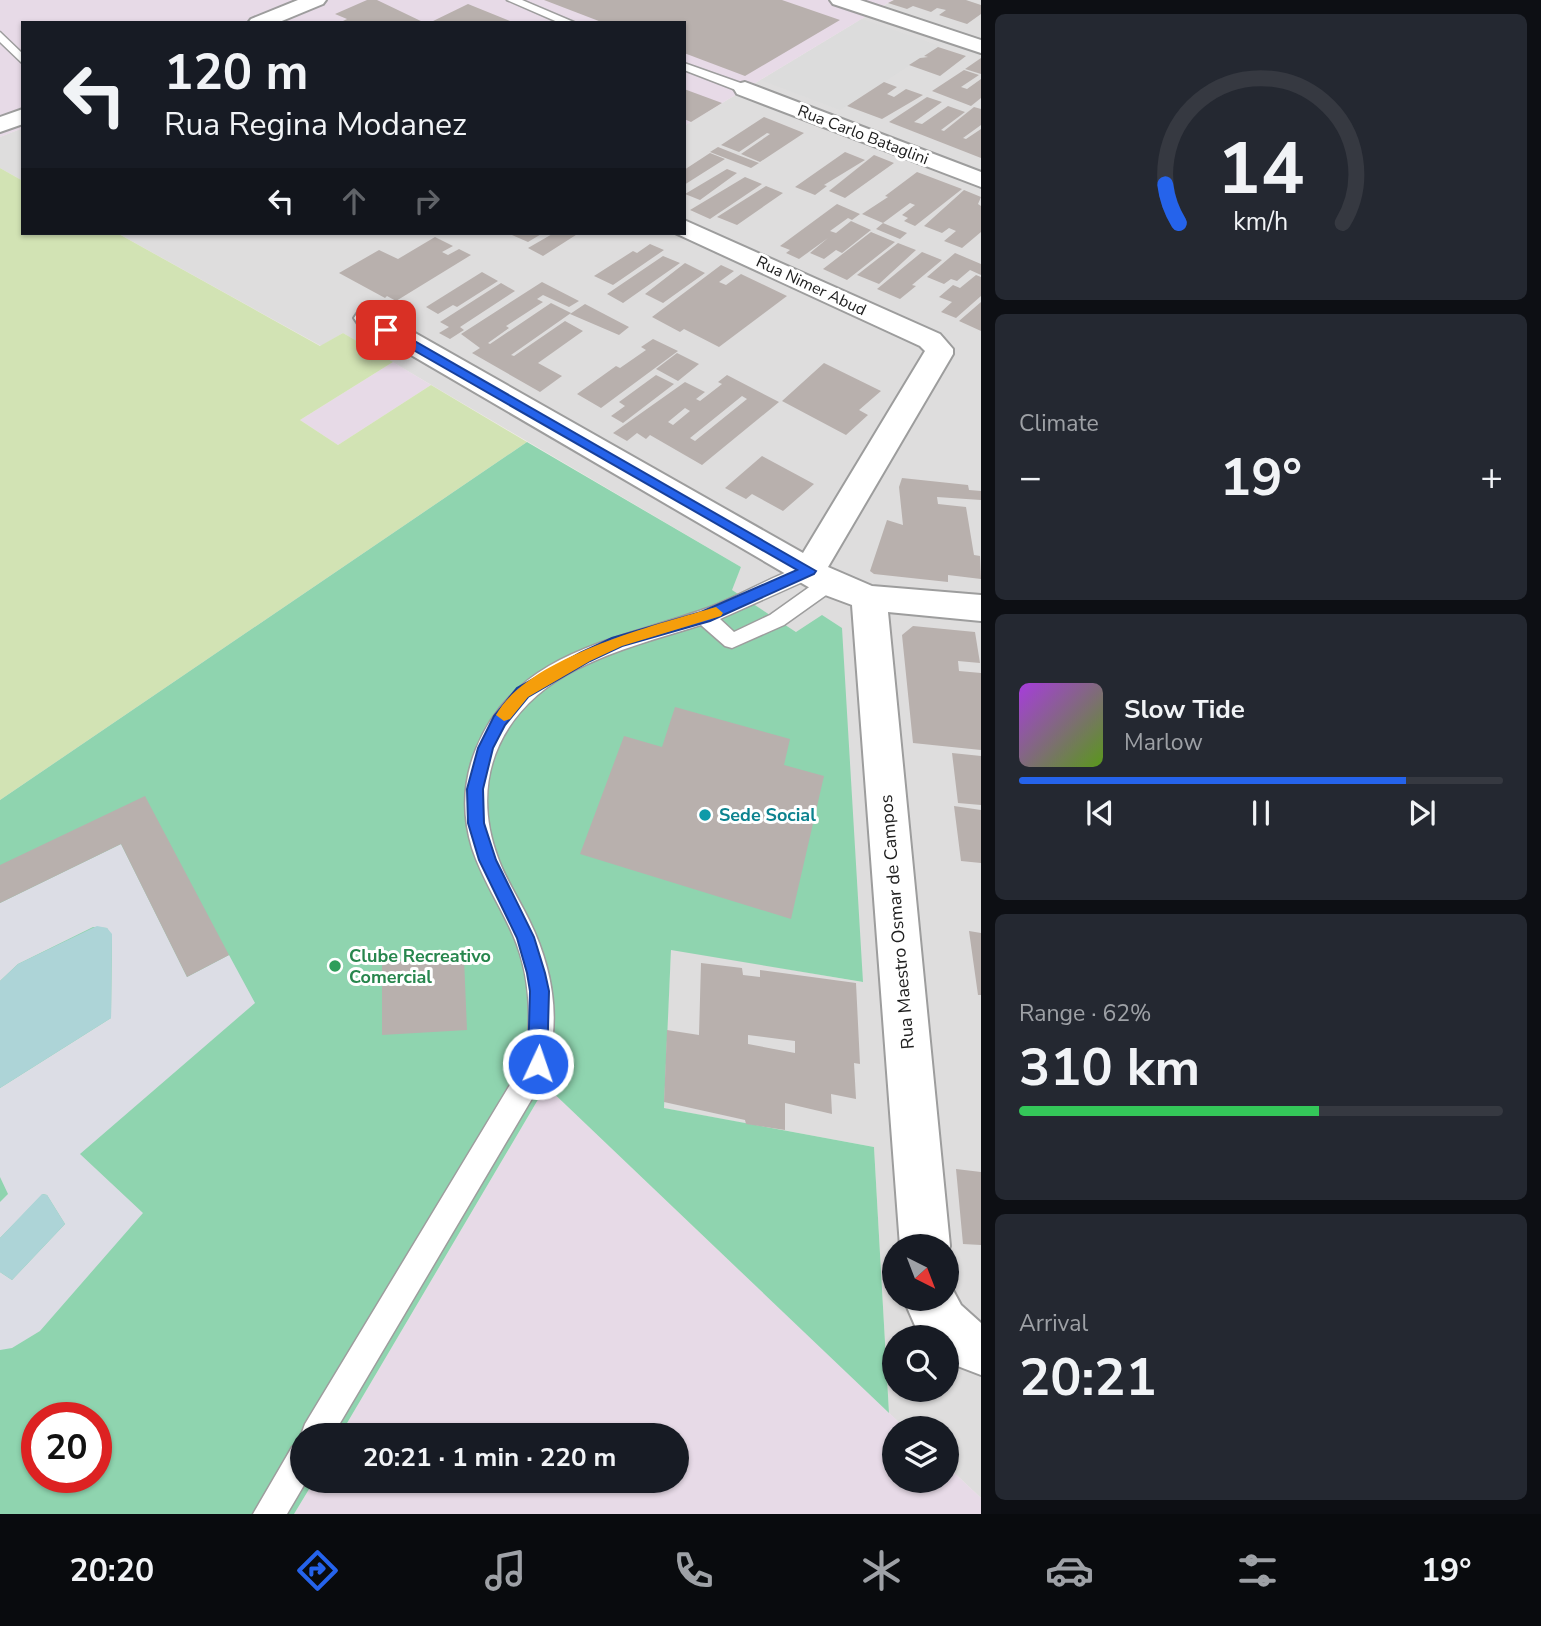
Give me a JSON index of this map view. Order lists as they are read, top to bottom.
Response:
{
  "streets": {
    "street": ["Rua Carlo Bataglini", "Rua Nimer Abud", "Rua Maestro Osmar de Campos"]
  },
  "places": ["Sede Social", "Clube Recreativo Comercial"],
  "north": "bottom right",
  "page": {
    "turn": ["120 m", "Rua Regina Modanez"],
    "tile": [
      "Climate",
      ["Range · 62%", "310 km"],
      ["Arrival", "20:21"]
    ],
    "heat": ["−", "19°", "+"],
    "song": ["Slow Tide", "Marlow"],
    "limit": "20",
    "trip": "20:21 · 1 min · 220 m",
    "tabs": ["20:20", "19°"],
    "gauge": ["14", "km/h"]
  }
}
